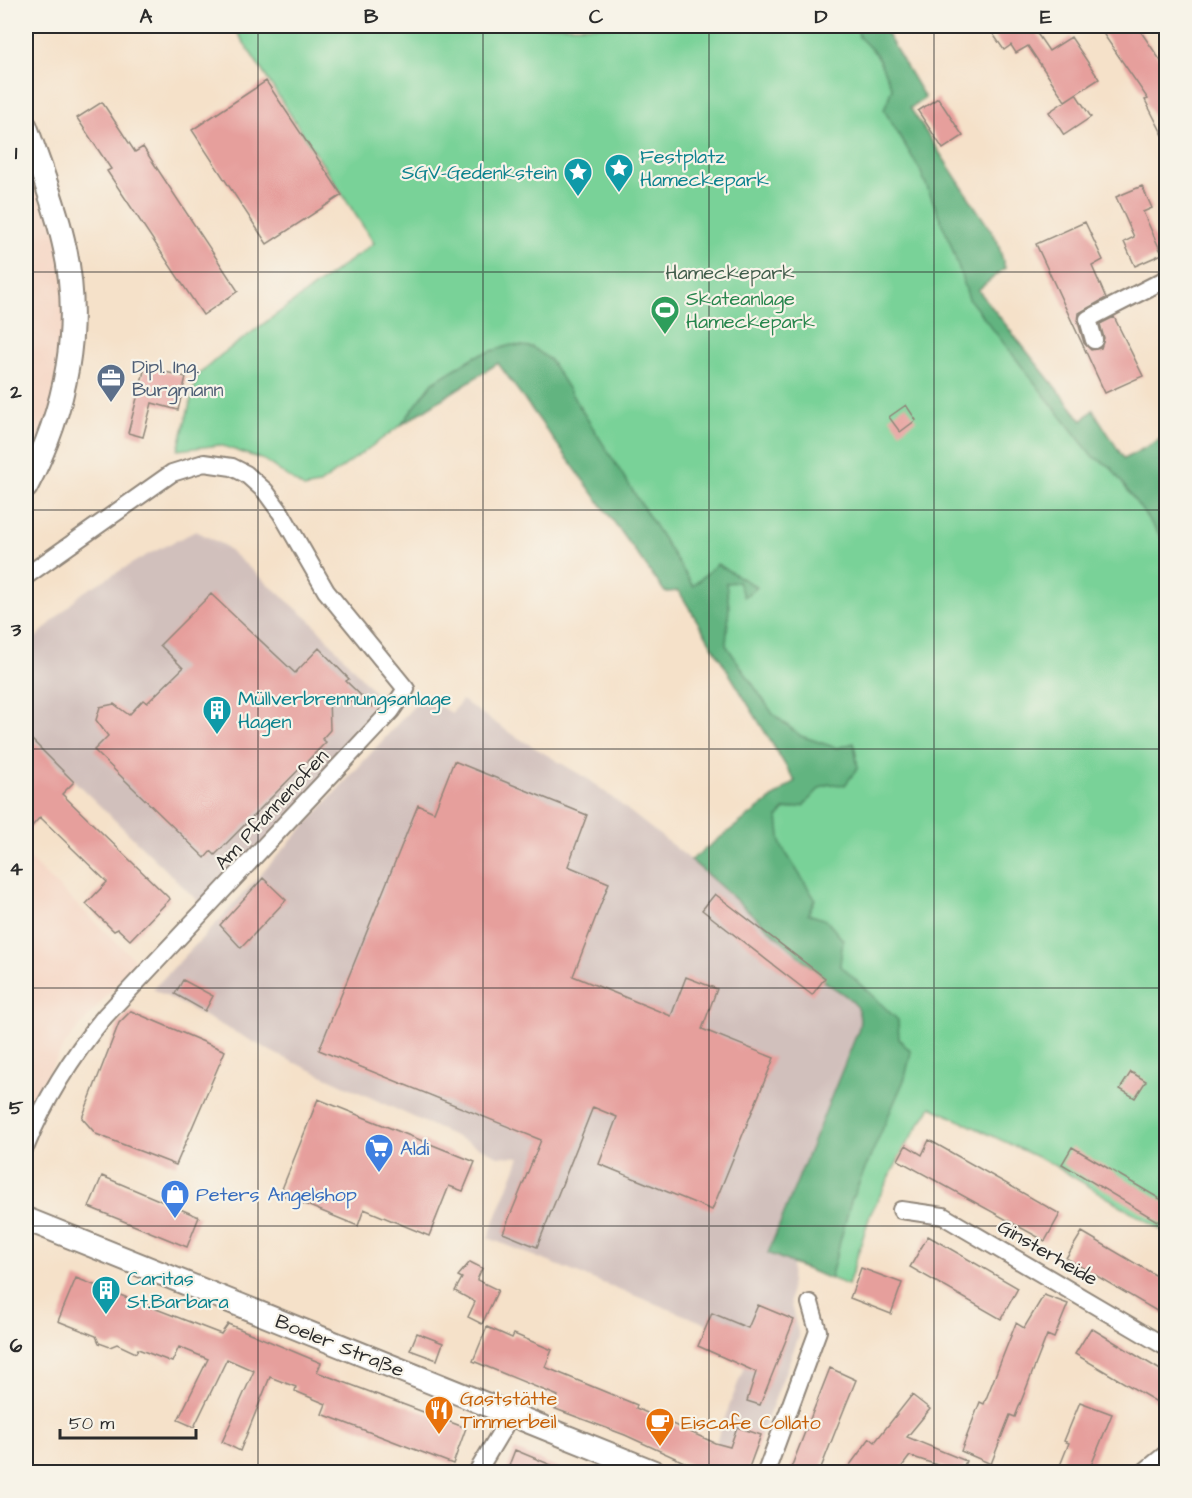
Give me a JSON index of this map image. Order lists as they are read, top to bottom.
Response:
{
  "streets": {
    "street": ["Am Pfannenofen", "Ginsterheide", "Boeler Straße"]
  },
  "parks": ["Hameckepark"],
  "places": {
    "place": ["Festplatz Hameckepark", "SGV-Gedenkstein"],
    "sports": ["Skateanlage Hameckepark"],
    "office": ["Dipl. Ing. Burgmann"],
    "building": ["Müllverbrennungsanlage Hagen", "Caritas St.Barbara"],
    "supermarket": ["Aldi"],
    "shop": ["Peters Angelshop"],
    "restaurant": ["Gaststätte Timmerbeil"],
    "cafe": ["Eiscafe Collato"]
  },
  "scale_bar": "50 m",
  "grid": {
    "columns": [
      "A",
      "B",
      "C",
      "D",
      "E"
    ],
    "rows": [
      "1",
      "2",
      "3",
      "4",
      "5",
      "6"
    ]
  }
}
